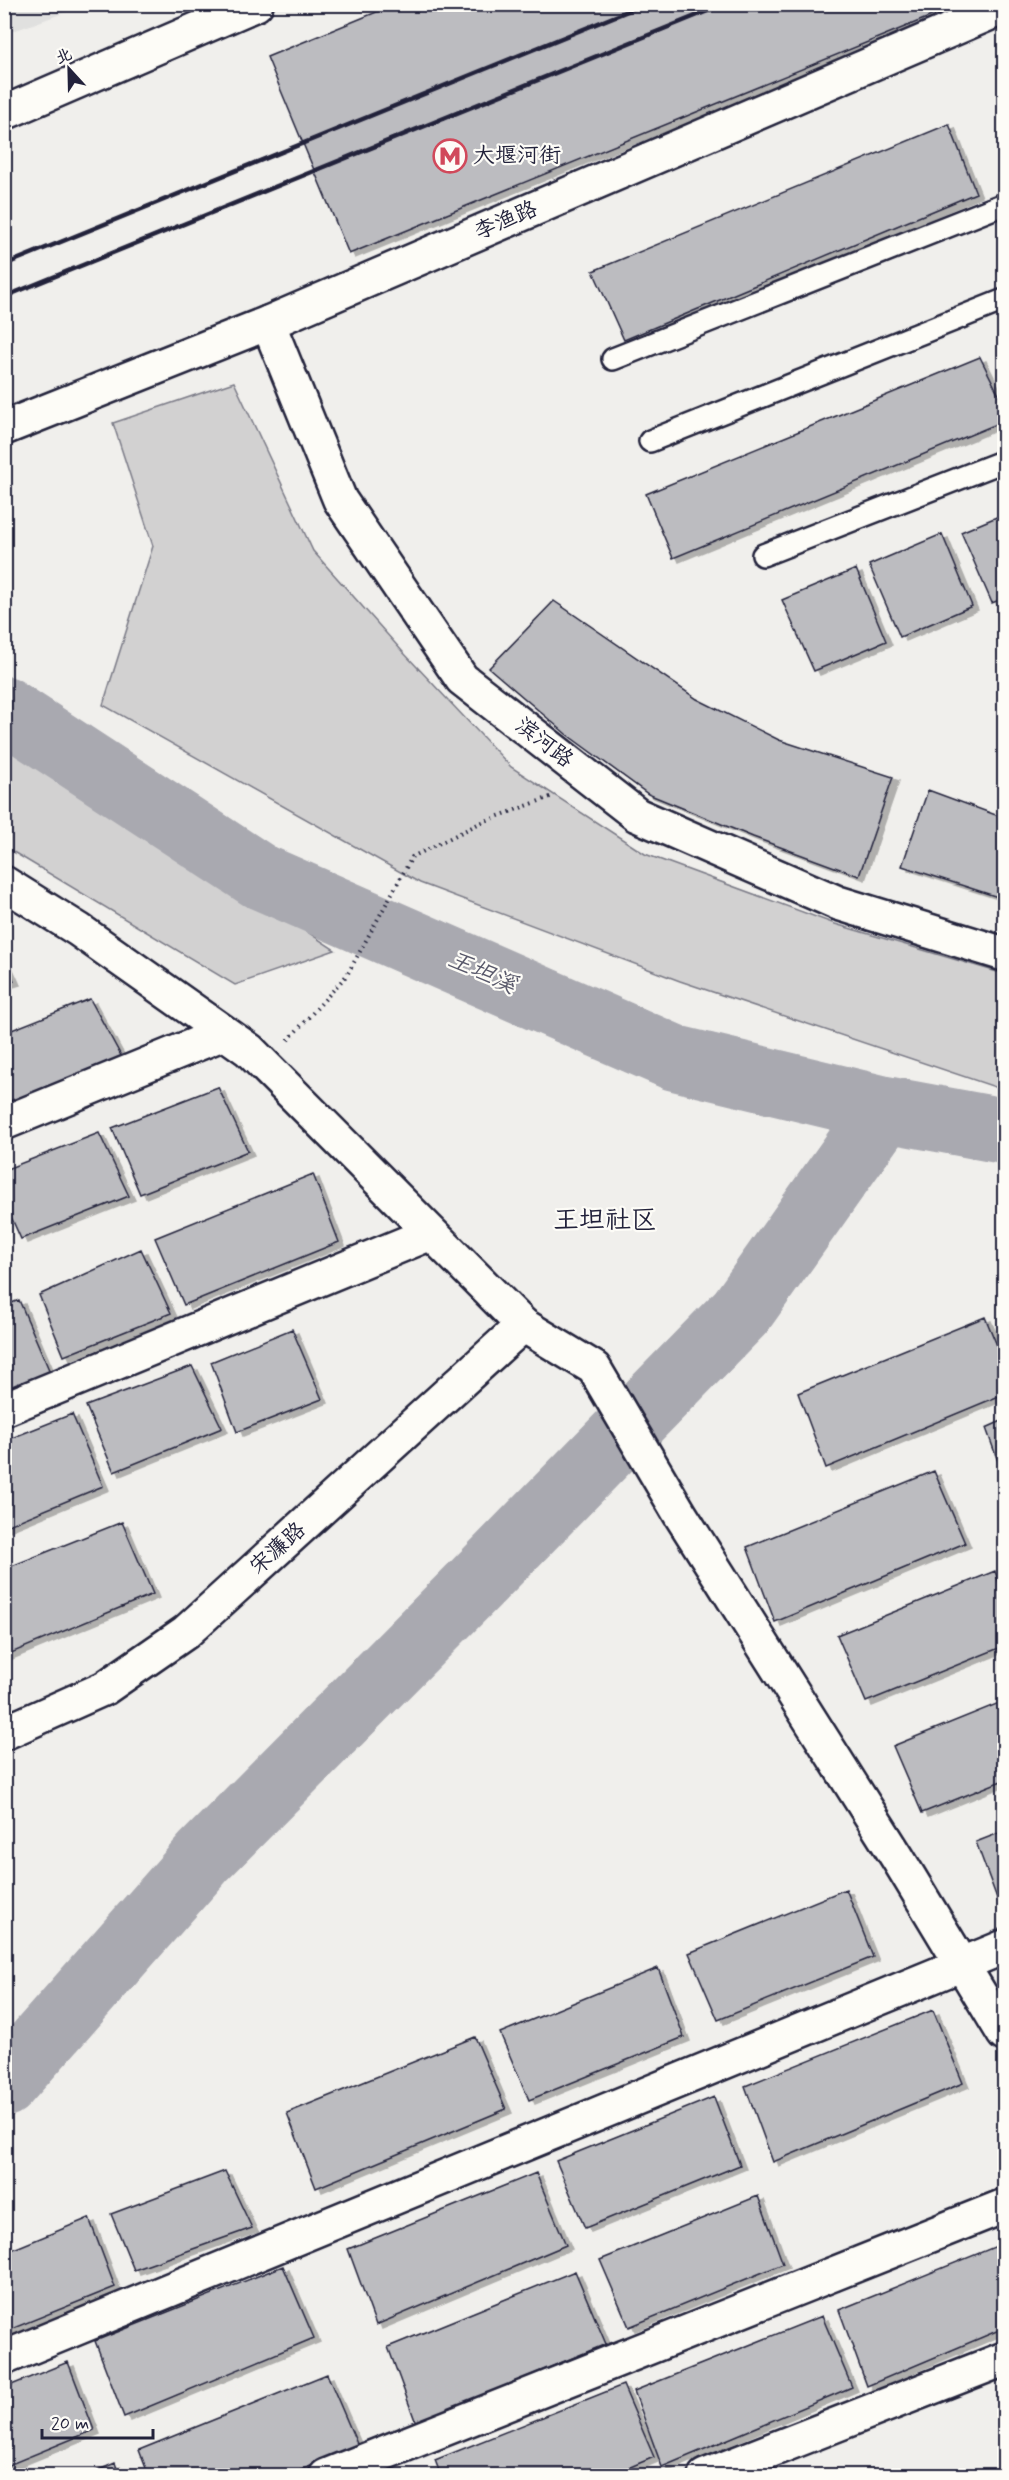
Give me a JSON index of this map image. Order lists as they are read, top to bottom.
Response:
{
  "streets": {
    "street": ["李渔路", "滨河路", "宋濂路"]
  },
  "crossings": [
    ["李渔路", "滨河路"]
  ],
  "districts": ["王坦社区"],
  "water": ["王坦溪"],
  "places": {
    "metro station": ["大堰河街"]
  },
  "scale_bar": "20 m",
  "north": "top"
}
